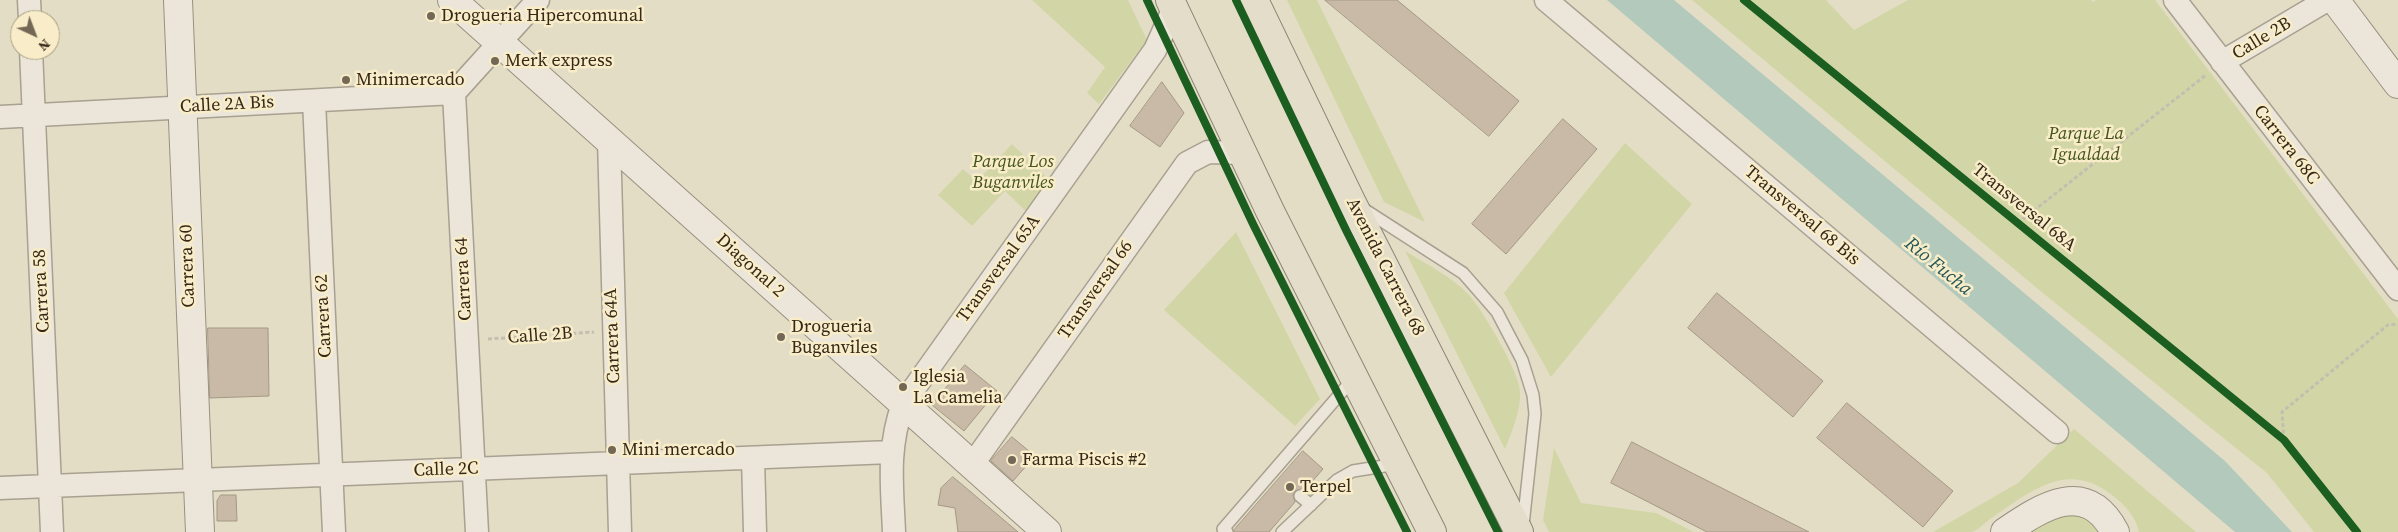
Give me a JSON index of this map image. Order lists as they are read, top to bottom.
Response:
{
  "streets": {
    "main road": ["Avenida Carrera 68"],
    "street": [
      "Calle 2B",
      "Calle 2A Bis",
      "Carrera 68C",
      "Transversal 68 Bis",
      "Carrera 60",
      "Diagonal 2",
      "Transversal 65A",
      "Carrera 64",
      "Transversal 66",
      "Carrera 58",
      "Carrera 62",
      "Carrera 64A",
      "Calle 2C"
    ],
    "cycle path": ["Transversal 68A"]
  },
  "crossings": [
    ["Calle 2B", "Carrera 68C"],
    ["Calle 2B", "Carrera 64"],
    ["Calle 2B", "Carrera 64A"],
    ["Calle 2A Bis", "Carrera 60"],
    ["Calle 2A Bis", "Carrera 64"],
    ["Calle 2A Bis", "Carrera 58"],
    ["Calle 2A Bis", "Carrera 62"],
    ["Carrera 60", "Calle 2C"],
    ["Diagonal 2", "Transversal 65A"],
    ["Diagonal 2", "Transversal 66"],
    ["Diagonal 2", "Carrera 64A"],
    ["Transversal 65A", "Calle 2C"],
    ["Carrera 64", "Calle 2C"],
    ["Carrera 58", "Calle 2C"],
    ["Carrera 62", "Calle 2C"],
    ["Carrera 64A", "Calle 2C"]
  ],
  "water": ["Río Fucha"],
  "parks": ["Parque La Igualdad", "Parque Los Buganviles"],
  "places": [
    "Drogueria Hipercomunal",
    "Merk express",
    "Minimercado",
    "Drogueria Buganviles",
    "Iglesia La Camelia",
    "Mini mercado",
    "Farma Piscis #2",
    "Terpel"
  ],
  "north": "bottom right"
}
